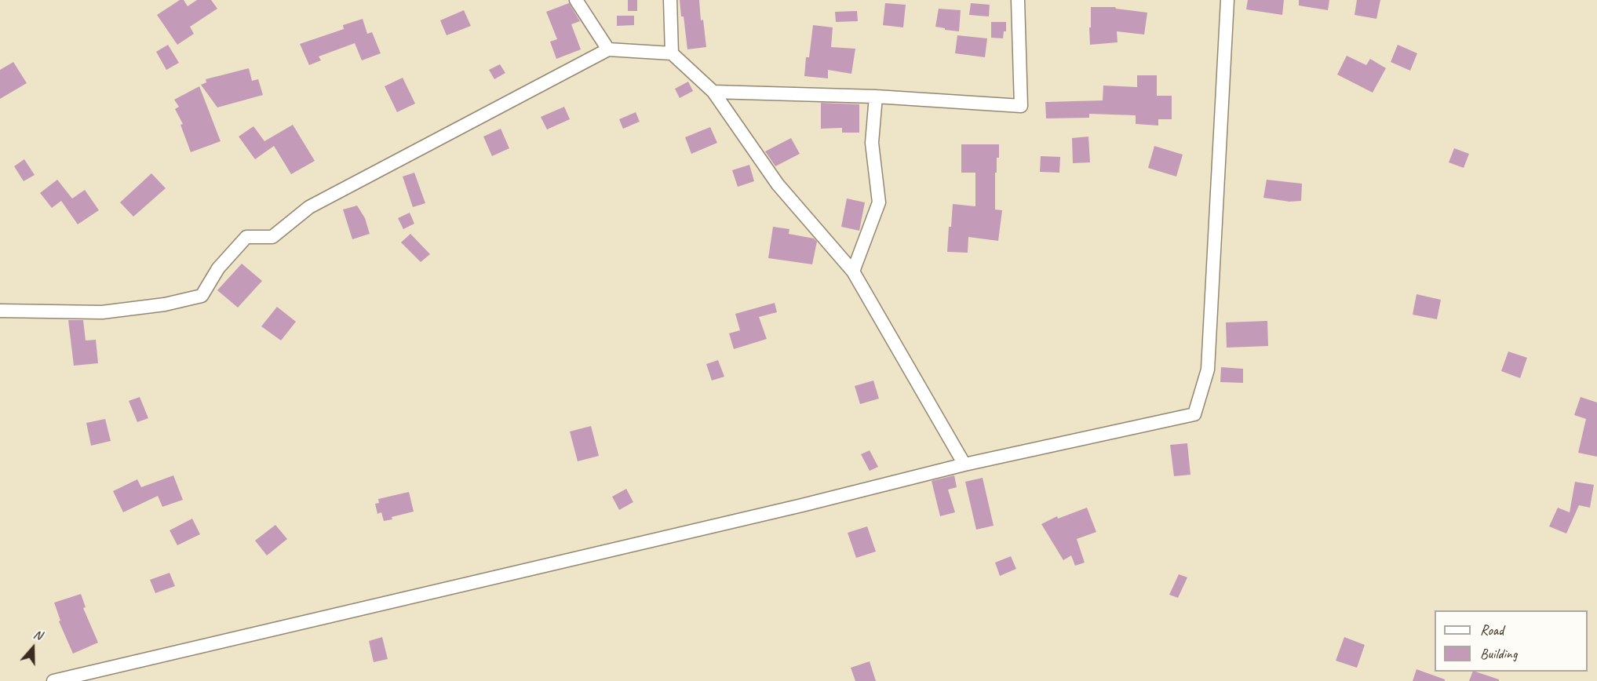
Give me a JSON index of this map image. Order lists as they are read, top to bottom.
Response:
{
  "legend": ["Road", "Building"],
  "north": "top"
}
